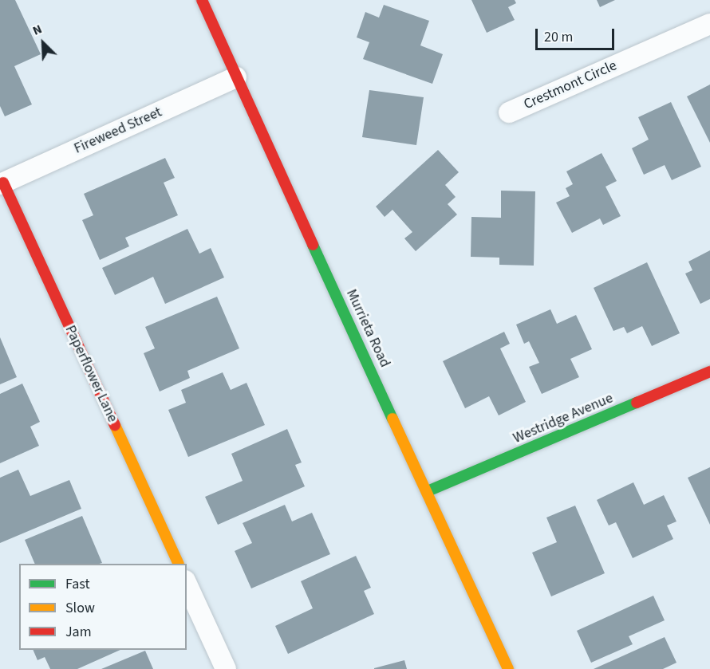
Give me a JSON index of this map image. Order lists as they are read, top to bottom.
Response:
{
  "streets": {
    "main road": ["Murrieta Road", "Paperflower Lane", "Westridge Avenue"],
    "street": ["Crestmont Circle", "Fireweed Street"]
  },
  "crossings": [
    ["Fireweed Street", "Murrieta Road"],
    ["Fireweed Street", "Paperflower Lane"],
    ["Murrieta Road", "Westridge Avenue"]
  ],
  "legend": ["Fast", "Slow", "Jam"],
  "scale_bar": "20 m",
  "north": "top left"
}
